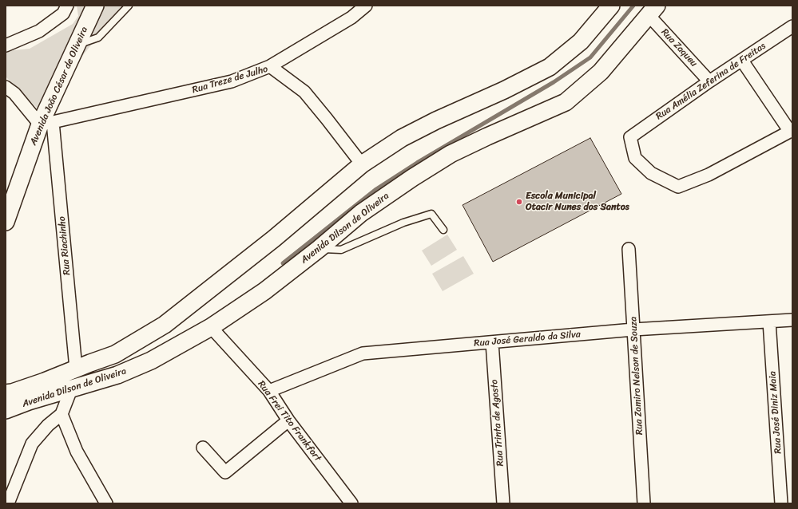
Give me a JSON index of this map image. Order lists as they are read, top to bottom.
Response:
{
  "streets": {
    "main road": ["Avenida João César de Oliveira", "Avenida Dilson de Oliveira"],
    "street": [
      "Rua Zaqueu",
      "Rua Treze de Julho",
      "Rua Amélia Zeferina de Freitas",
      "Rua Riachinho",
      "Rua José Geraldo da Silva",
      "Rua Zamiro Nelson de Souza",
      "Rua José Diniz Maia",
      "Rua Frei Tito Frankfort",
      "Rua Trinta de Agosto"
    ]
  },
  "crossings": [
    ["Rua Zaqueu", "Rua Amélia Zeferina de Freitas"],
    ["Rua Zaqueu", "Avenida Dilson de Oliveira"],
    ["Rua Treze de Julho", "Avenida João César de Oliveira"],
    ["Rua Treze de Julho", "Avenida Dilson de Oliveira"],
    ["Rua Treze de Julho", "Rua Riachinho"],
    ["Avenida João César de Oliveira", "Rua Riachinho"],
    ["Avenida Dilson de Oliveira", "Rua Riachinho"],
    ["Avenida Dilson de Oliveira", "Rua Frei Tito Frankfort"],
    ["Rua José Geraldo da Silva", "Rua Zamiro Nelson de Souza"],
    ["Rua José Geraldo da Silva", "Rua José Diniz Maia"],
    ["Rua José Geraldo da Silva", "Rua Frei Tito Frankfort"],
    ["Rua José Geraldo da Silva", "Rua Trinta de Agosto"]
  ],
  "places": ["Escola Municipal Otacir Nunes dos Santos"]
}
